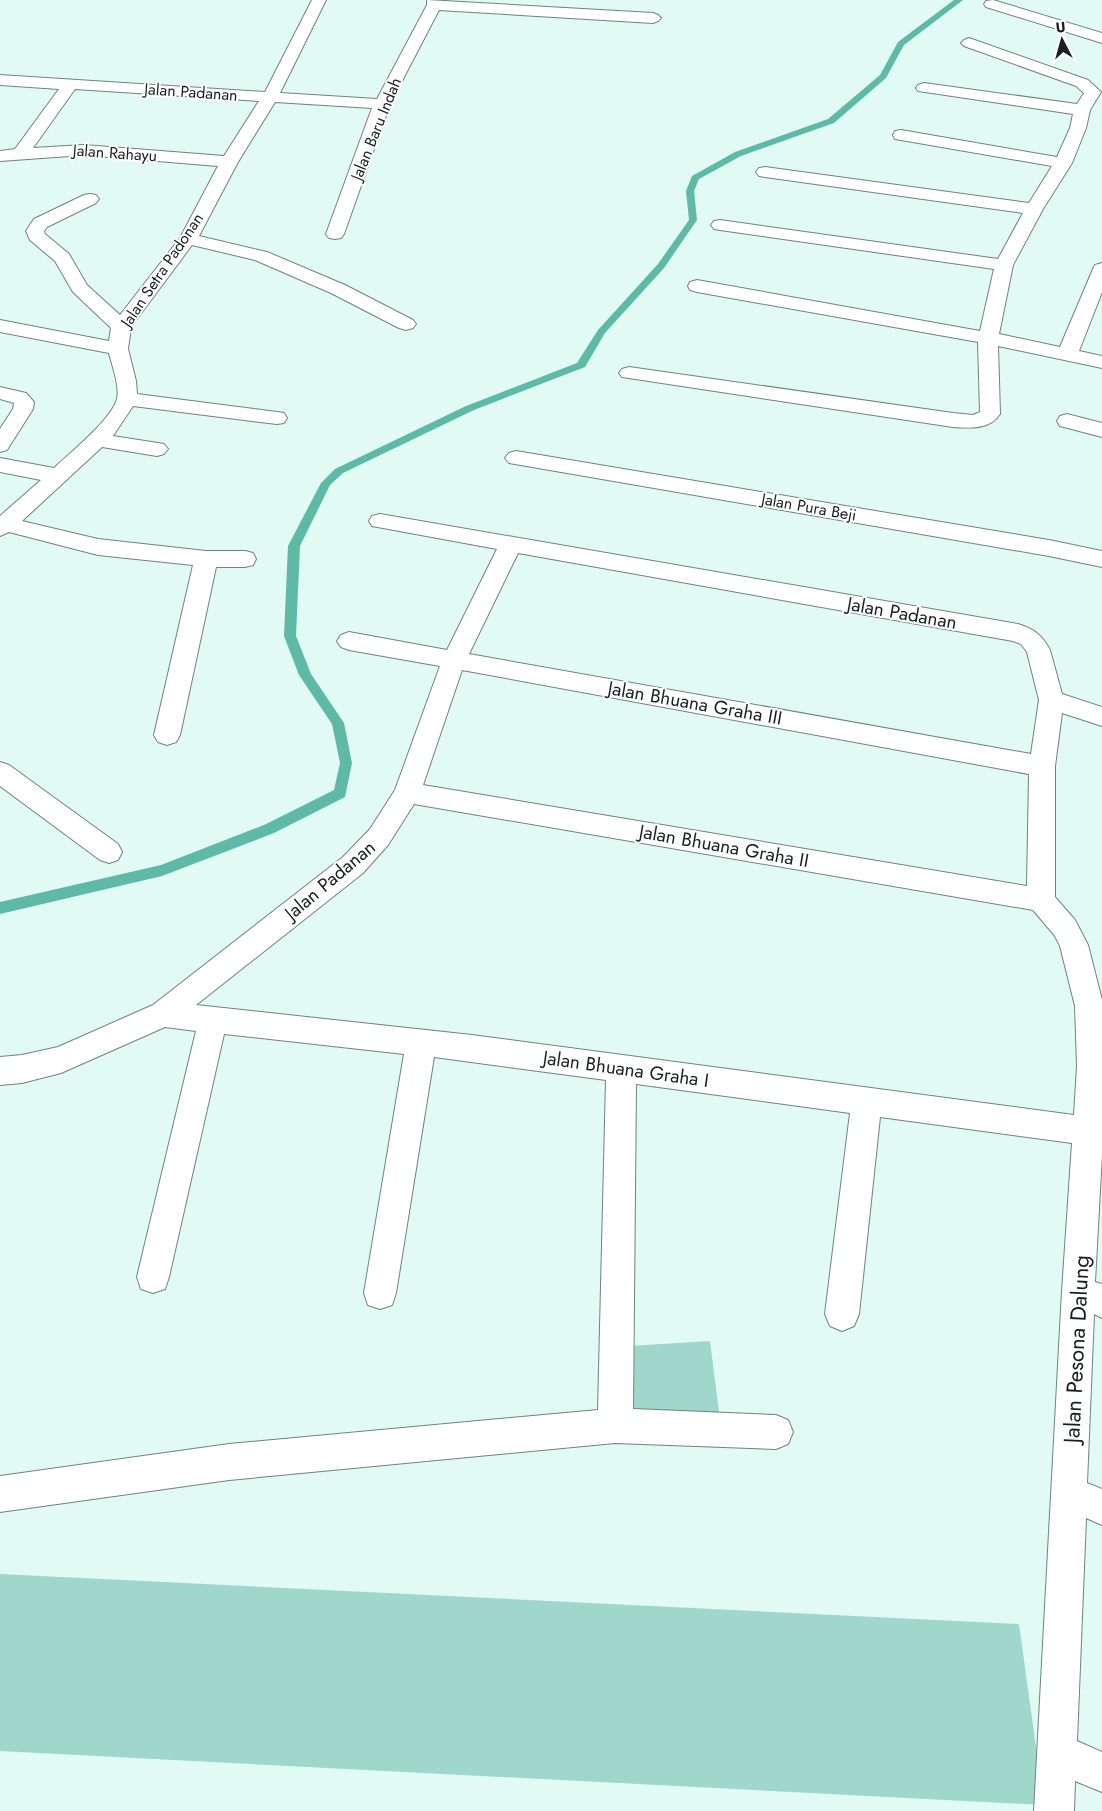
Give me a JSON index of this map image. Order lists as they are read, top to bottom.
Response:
{
  "streets": {
    "street": [
      "Jalan Padanan",
      "Jalan Baru Indah",
      "Jalan Rahayu",
      "Jalan Setra Padonan",
      "Jalan Pura Beji",
      "Jalan Bhuana Graha III",
      "Jalan Bhuana Graha II",
      "Jalan Bhuana Graha I",
      "Jalan Pesona Dalung"
    ]
  },
  "crossings": [
    ["Jalan Padanan", "Jalan Baru Indah"],
    ["Jalan Padanan", "Jalan Setra Padonan"],
    ["Jalan Padanan", "Jalan Bhuana Graha III"],
    ["Jalan Padanan", "Jalan Bhuana Graha II"],
    ["Jalan Padanan", "Jalan Bhuana Graha I"],
    ["Jalan Padanan", "Jalan Pesona Dalung"],
    ["Jalan Rahayu", "Jalan Setra Padonan"],
    ["Jalan Bhuana Graha II", "Jalan Pesona Dalung"],
    ["Jalan Bhuana Graha I", "Jalan Pesona Dalung"]
  ],
  "north": "top"
}
